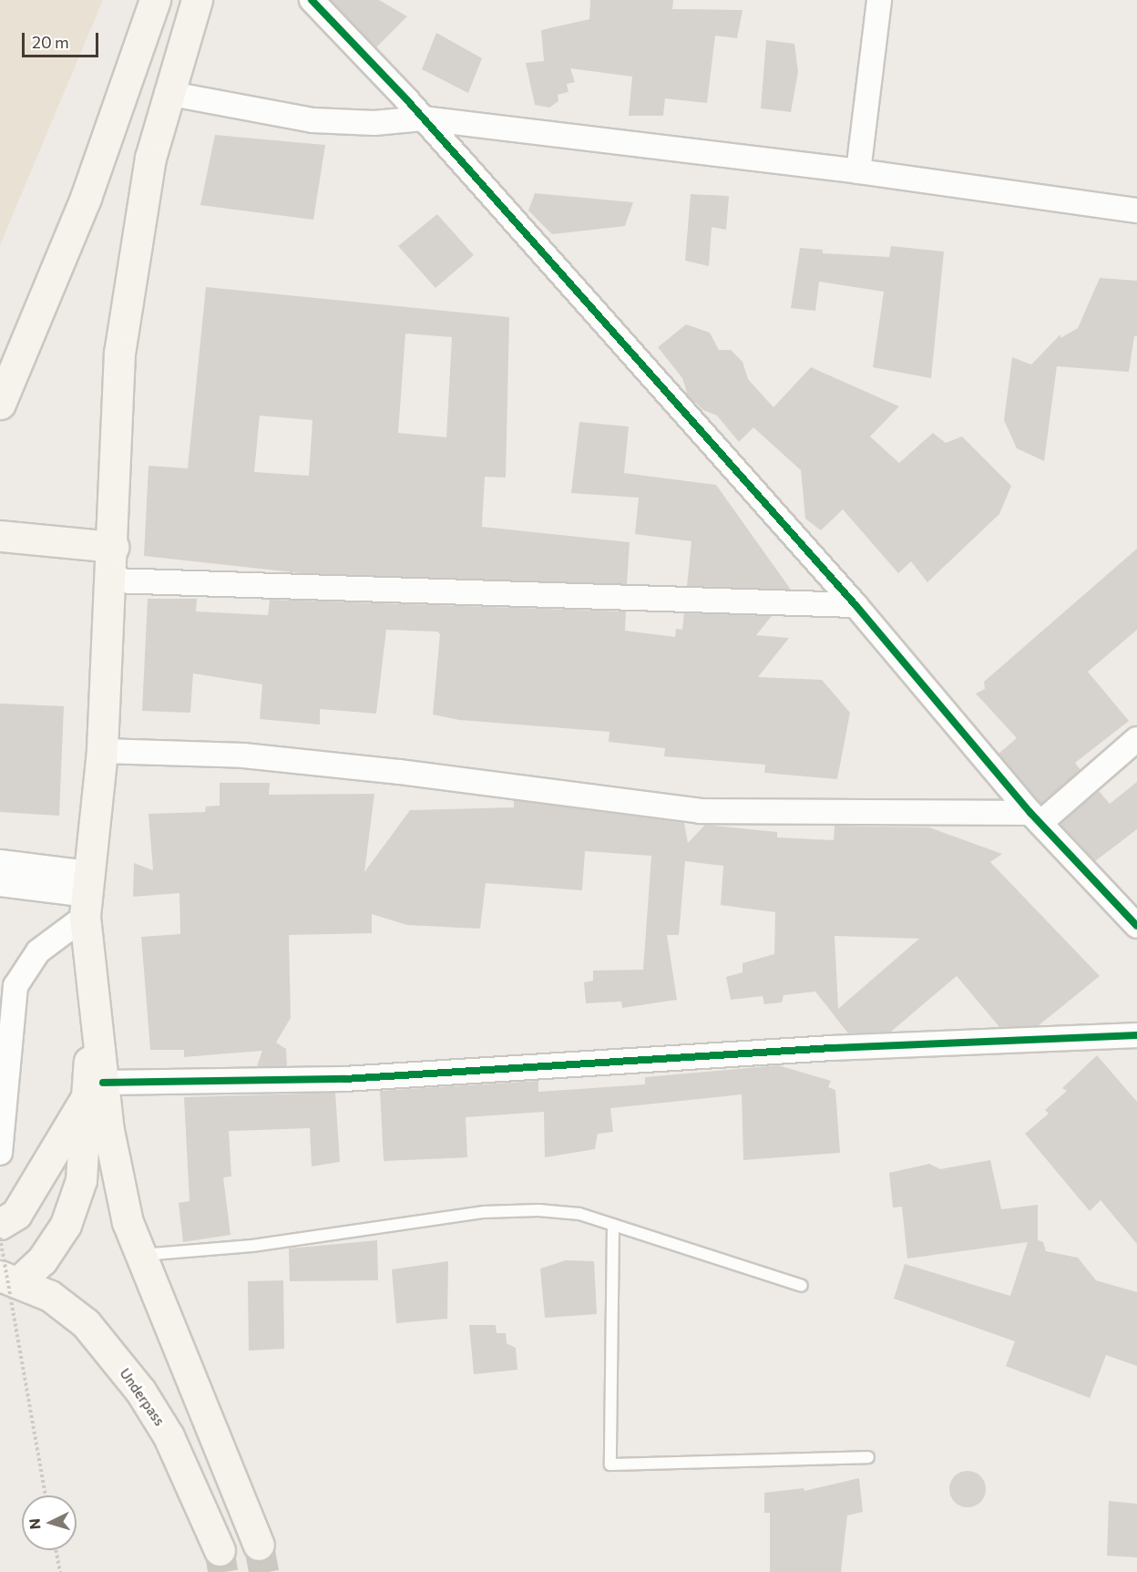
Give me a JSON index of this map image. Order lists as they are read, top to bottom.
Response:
{
  "streets": {
    "main road": ["Underpass"]
  },
  "scale_bar": "20 m",
  "north": "left"
}
